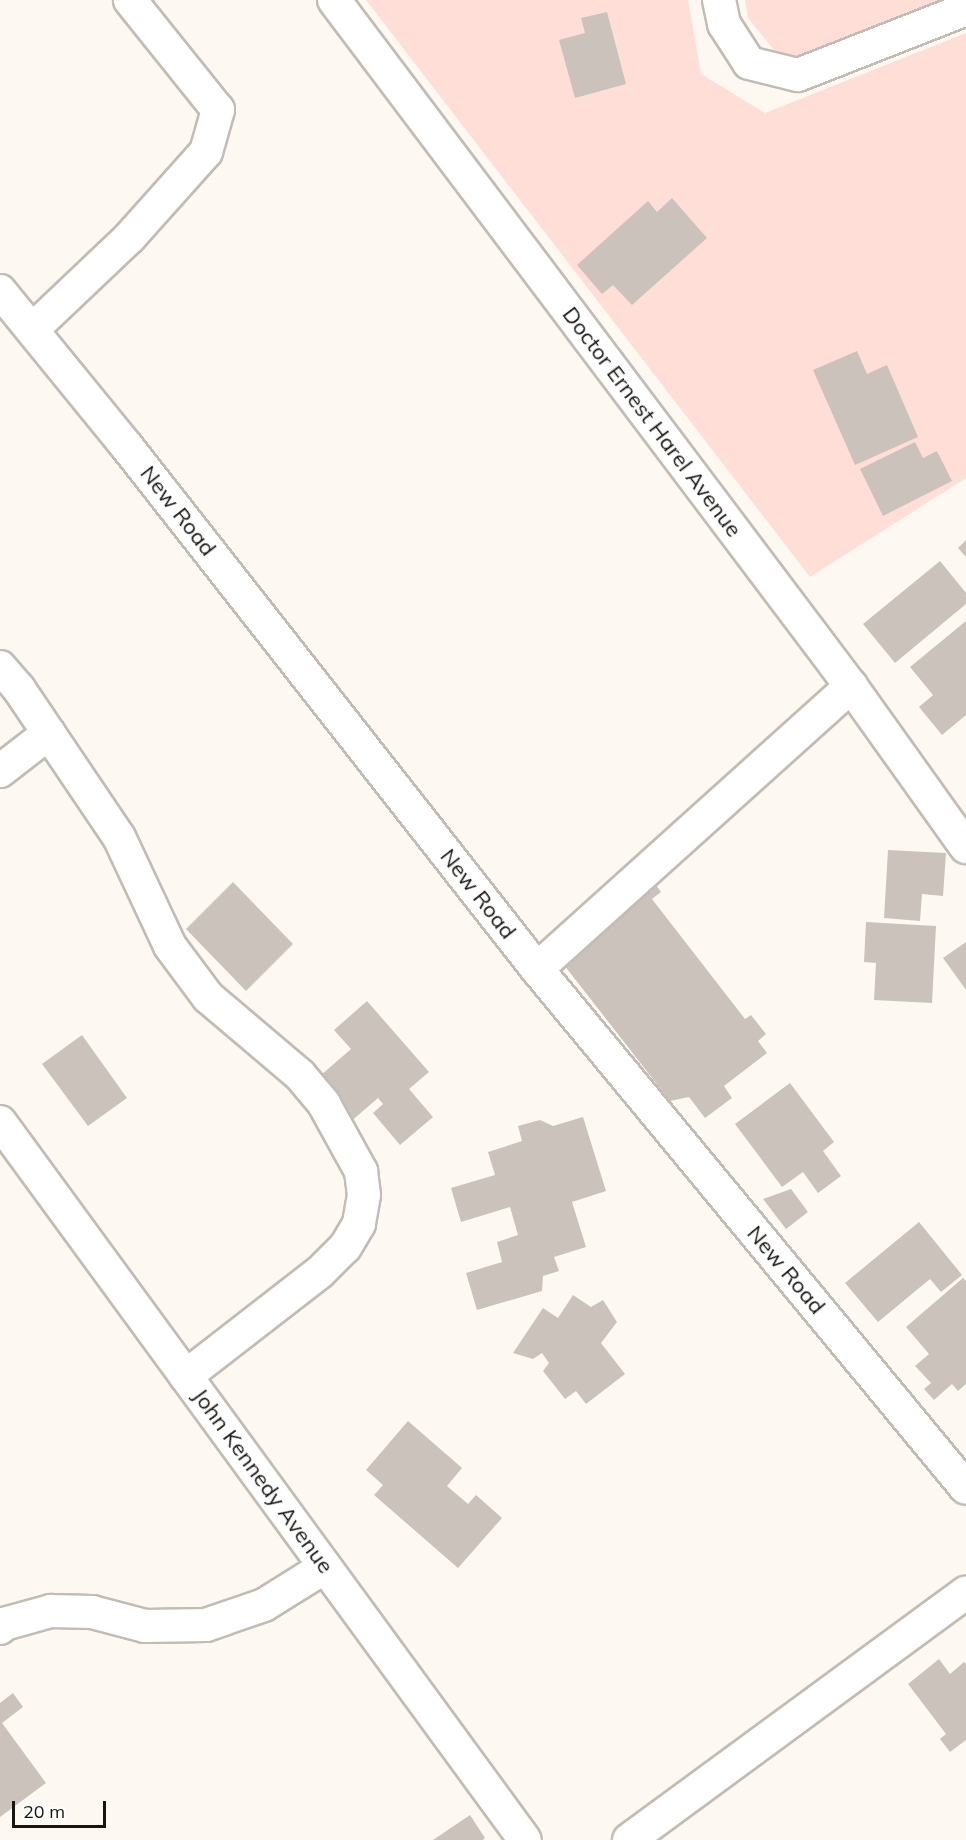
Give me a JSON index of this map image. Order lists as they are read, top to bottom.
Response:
{
  "streets": {
    "street": ["Doctor Ernest Harel Avenue", "New Road", "John Kennedy Avenue"]
  },
  "scale_bar": "20 m"
}
